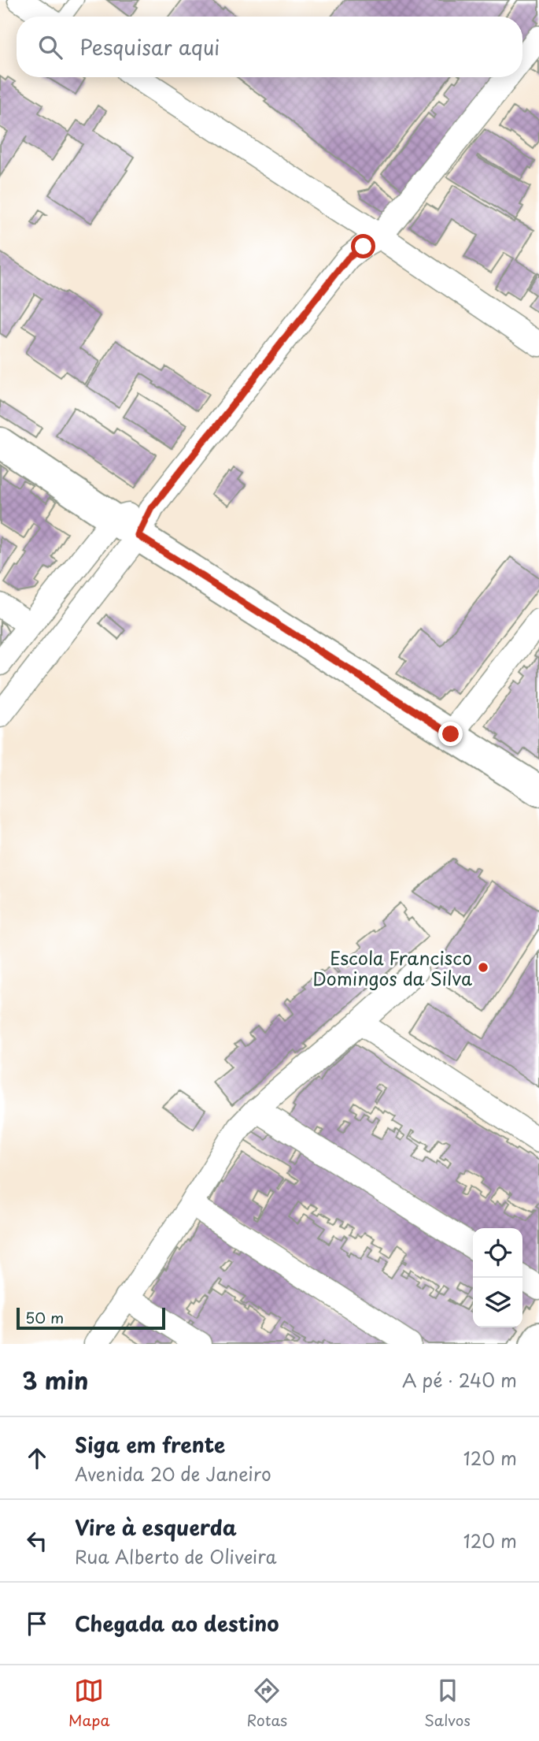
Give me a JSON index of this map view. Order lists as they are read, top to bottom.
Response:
{
  "places": ["Escola Francisco Domingos da Silva"],
  "scale_bar": "50 m",
  "page": {
    "search": "Pesquisar aqui",
    "scale": "50 m",
    "heading": ["3 min", "A pé · 240 m"],
    "list": [
      ["Siga em frente", "Avenida 20 de Janeiro", "120 m"],
      ["Vire à esquerda", "Rua Alberto de Oliveira", "120 m"],
      "Chegada ao destino"
    ],
    "nav": ["Mapa", "Rotas", "Salvos"]
  }
}
